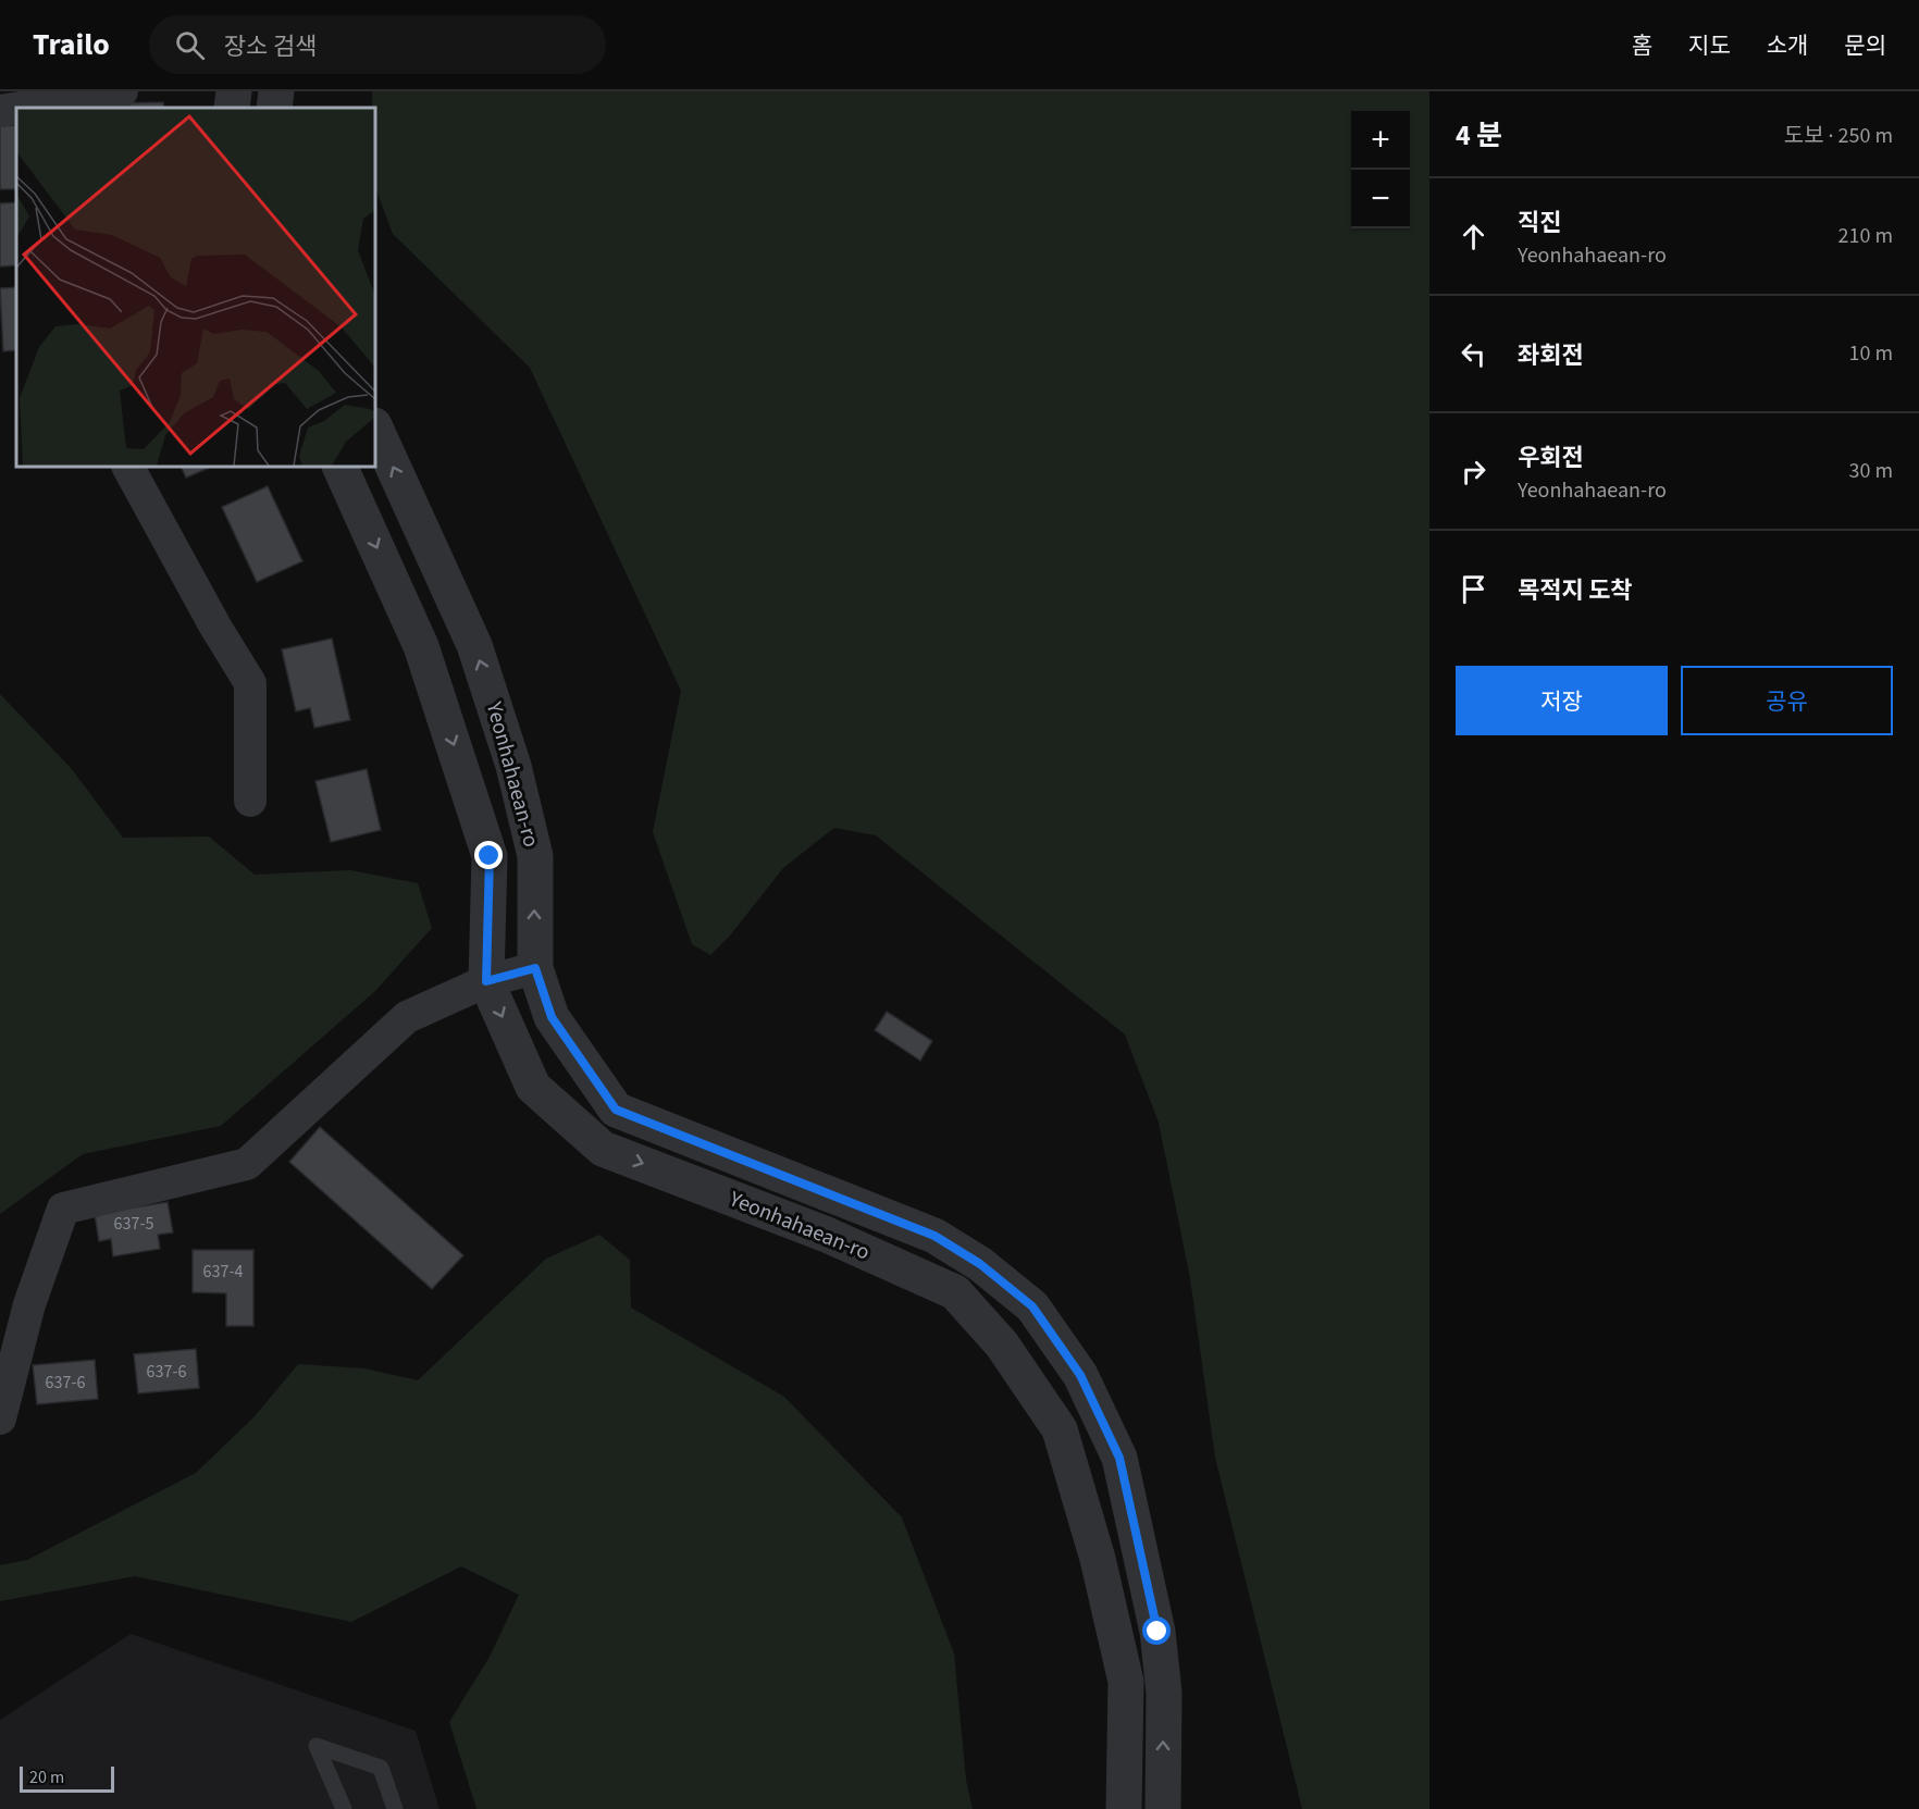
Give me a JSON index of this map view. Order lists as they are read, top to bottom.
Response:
{
  "streets": {
    "street": ["Yeonhahaean-ro"]
  },
  "house_numbers": [
    "637-5",
    "637-4",
    "637-6",
    "637-6"
  ],
  "scale_bar": "20 m",
  "page": {
    "header": "Trailo",
    "search": "장소 검색",
    "nav": [
      "홈",
      "지도",
      "소개",
      "문의"
    ],
    "heading": ["4 분", "도보 · 250 m"],
    "map_buttons": ["+", "−"],
    "list": [
      ["직진", "Yeonhahaean-ro", "210 m"],
      ["좌회전", "10 m"],
      ["우회전", "Yeonhahaean-ro", "30 m"],
      "목적지 도착"
    ],
    "buttons": ["저장", "공유"],
    "scale": "20 m"
  }
}
